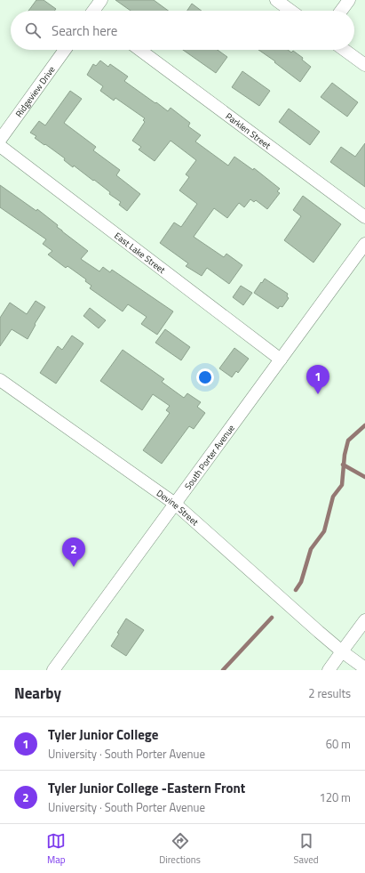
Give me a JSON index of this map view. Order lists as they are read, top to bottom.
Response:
{
  "streets": {
    "street": [
      "Ridgeview Drive",
      "Parklen Street",
      "East Lake Street",
      "South Porter Avenue",
      "Devine Street"
    ]
  },
  "crossings": [
    ["East Lake Street", "South Porter Avenue"],
    ["South Porter Avenue", "Devine Street"]
  ],
  "page": {
    "search": "Search here",
    "pins": ["1", "2"],
    "heading": ["Nearby", "2 results"],
    "list": [
      {
        "mark": "1",
        "name": "Tyler Junior College",
        "note": "University · South Porter Avenue",
        "value": "60 m"
      },
      {
        "mark": "2",
        "name": "Tyler Junior College -Eastern Front",
        "note": "University · South Porter Avenue",
        "value": "120 m"
      }
    ],
    "nav": ["Map", "Directions", "Saved"]
  }
}
